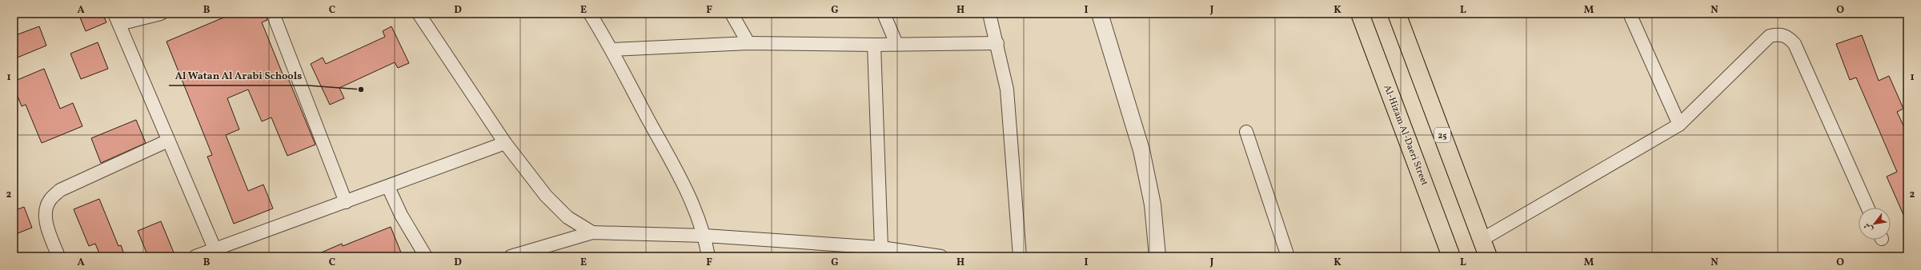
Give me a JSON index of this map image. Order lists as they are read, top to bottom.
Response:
{
  "streets": {
    "highway": ["Al-Hizam Al-Daeri Street", "25"]
  },
  "places": ["Al Watan Al Arabi Schools"],
  "north": "bottom left",
  "grid": {
    "columns": [
      "A",
      "B",
      "C",
      "D",
      "E",
      "F",
      "G",
      "H",
      "I",
      "J",
      "K",
      "L",
      "M",
      "N",
      "O"
    ],
    "rows": ["1", "2"]
  }
}
